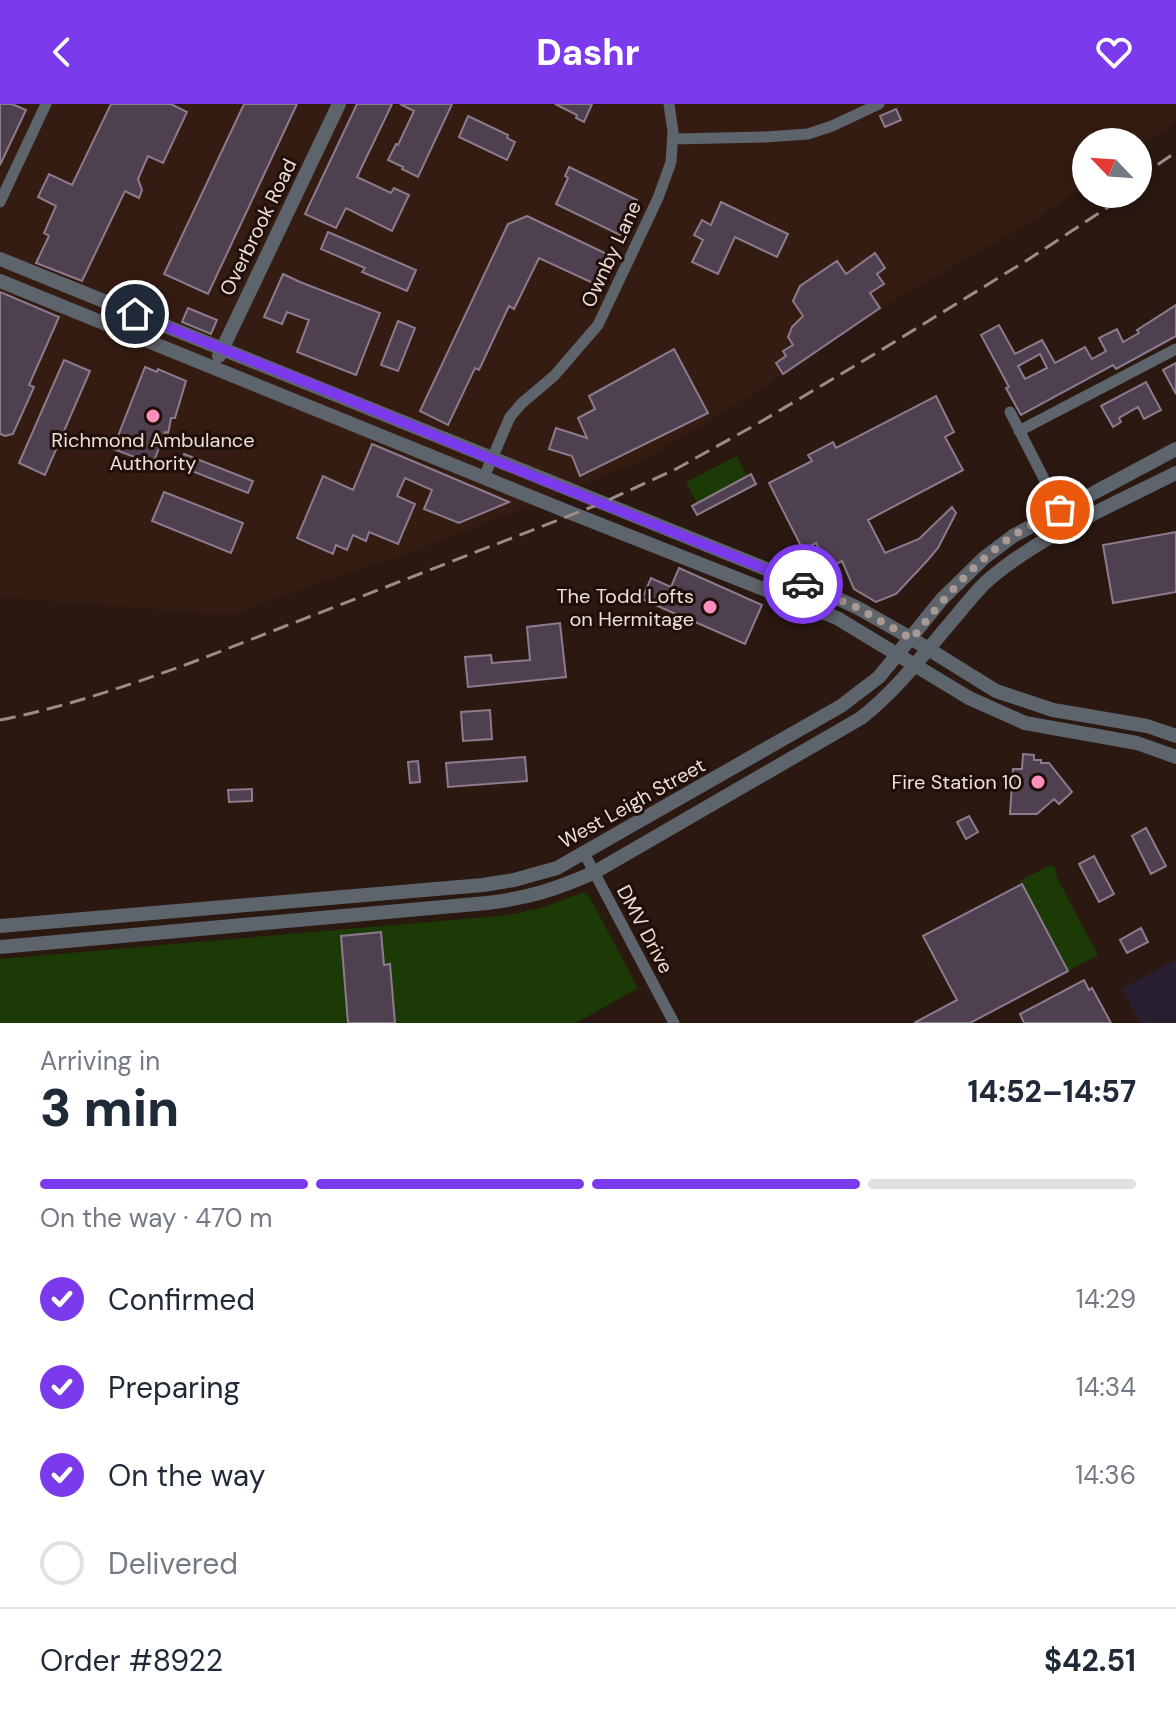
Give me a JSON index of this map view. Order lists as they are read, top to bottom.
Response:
{
  "streets": {
    "street": [
      "Overbrook Road",
      "Ownby Lane",
      "West Leigh Street",
      "DMV Drive"
    ]
  },
  "crossings": [
    ["West Leigh Street", "DMV Drive"]
  ],
  "places": ["Richmond Ambulance Authority", "The Todd Lofts on Hermitage", "Fire Station 10"],
  "north": "top left",
  "page": {
    "header": "Dashr",
    "heading": ["3 min", "Arriving in", "14:52–14:57"],
    "panel": ["Order #8922", "$42.51"],
    "bar": "On the way · 470 m",
    "list": [
      ["Confirmed", "14:29"],
      ["Preparing", "14:34"],
      ["On the way", "14:36"],
      "Delivered"
    ]
  }
}
